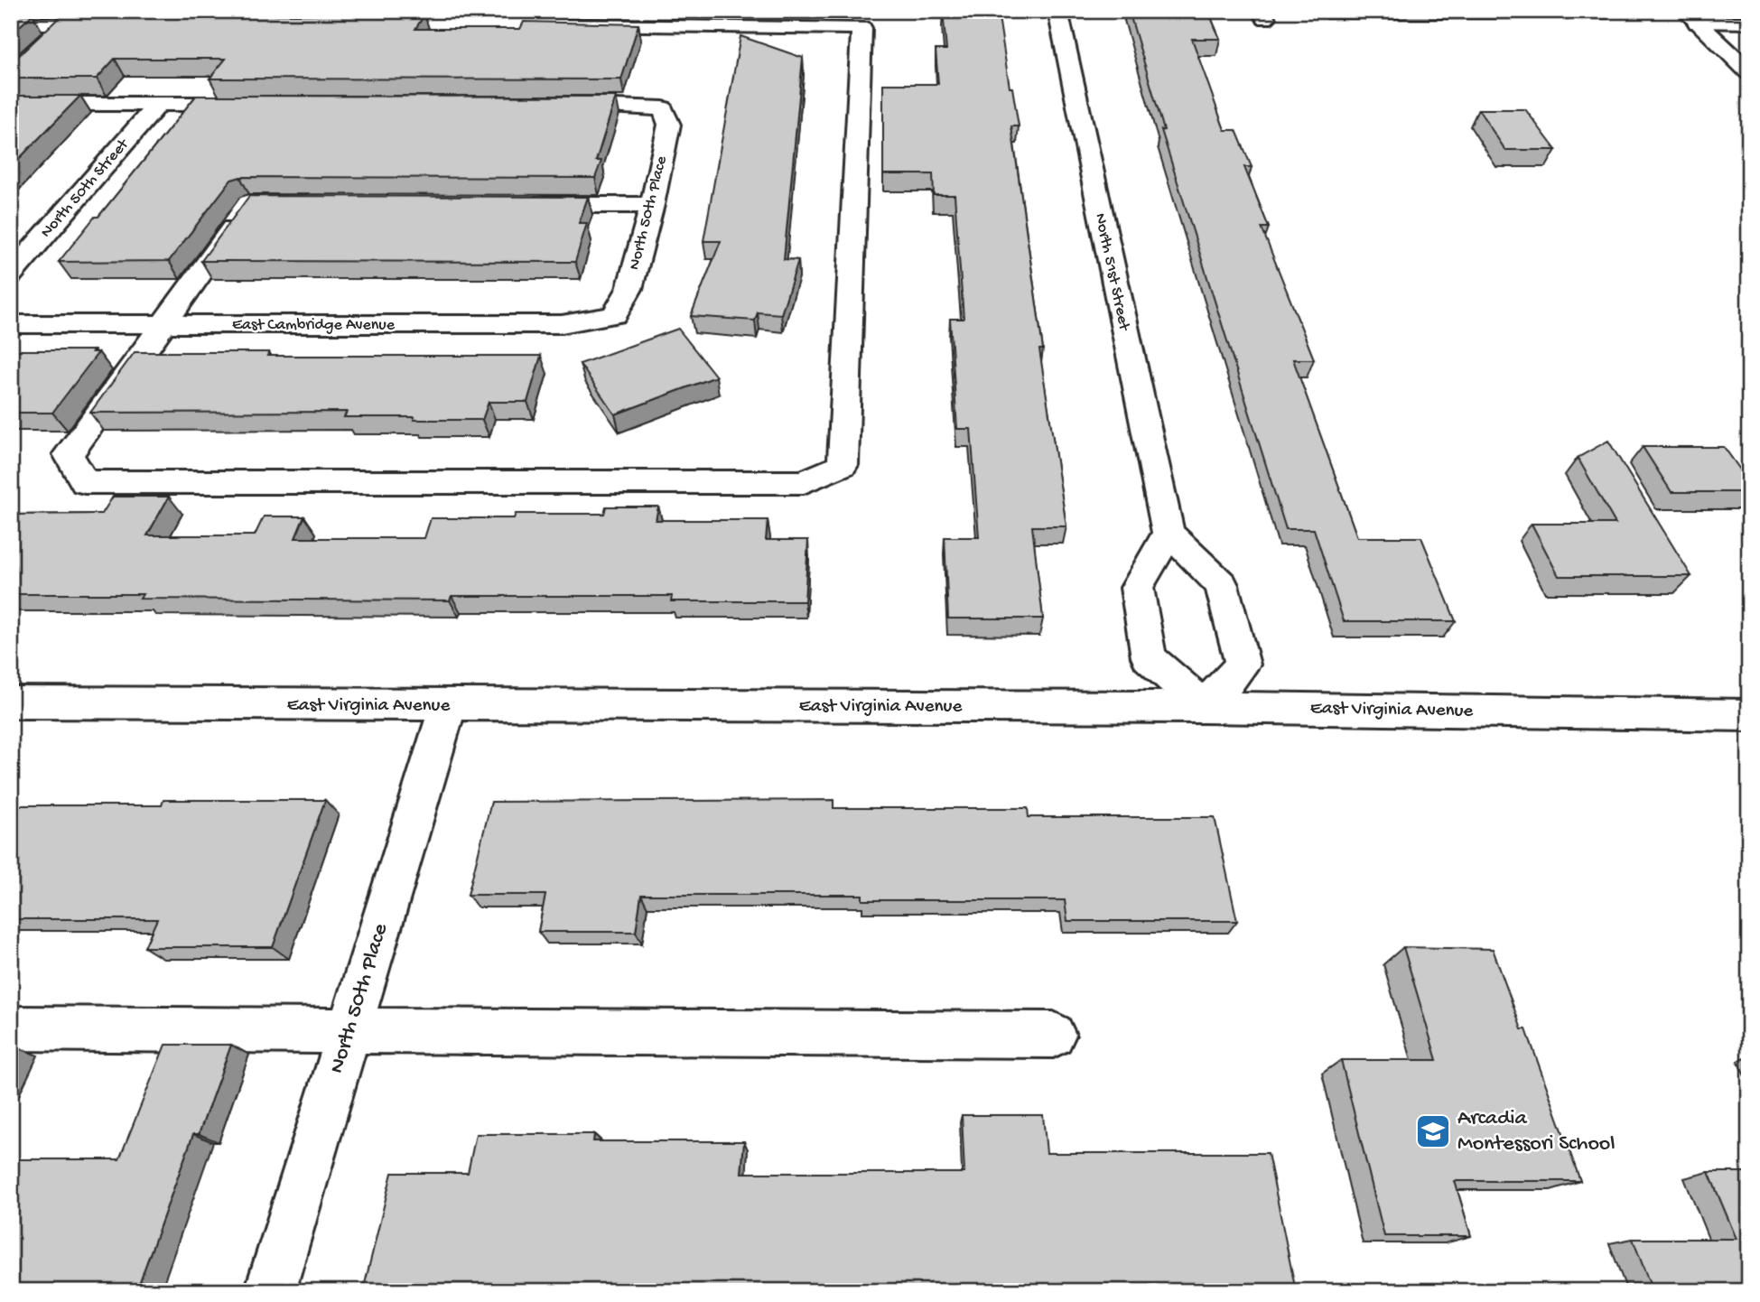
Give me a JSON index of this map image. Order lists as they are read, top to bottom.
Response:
{
  "streets": {
    "street": [
      "North 50th Street",
      "North 50th Place",
      "North 51st Street",
      "East Cambridge Avenue",
      "East Virginia Avenue"
    ]
  },
  "crossings": [
    ["North 50th Place", "East Cambridge Avenue"],
    ["North 50th Place", "East Virginia Avenue"]
  ],
  "places": {
    "school or university": ["Arcadia Montessori School"]
  }
}
